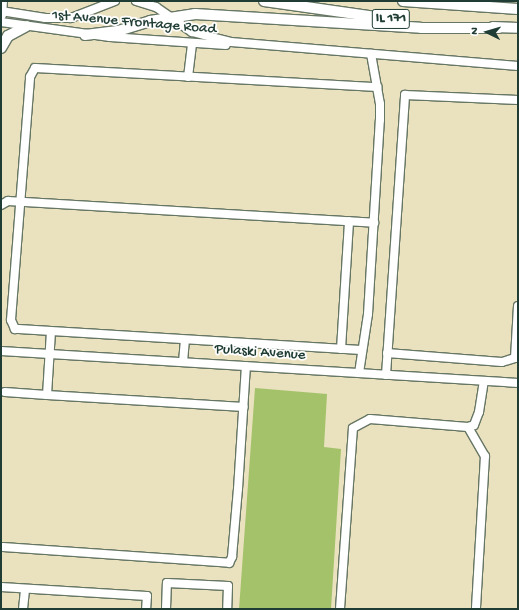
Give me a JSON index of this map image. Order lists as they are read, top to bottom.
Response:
{
  "streets": {
    "main road": ["IL 171"],
    "street": ["1st Avenue Frontage Road", "Pulaski Avenue"]
  },
  "north": "left"
}
